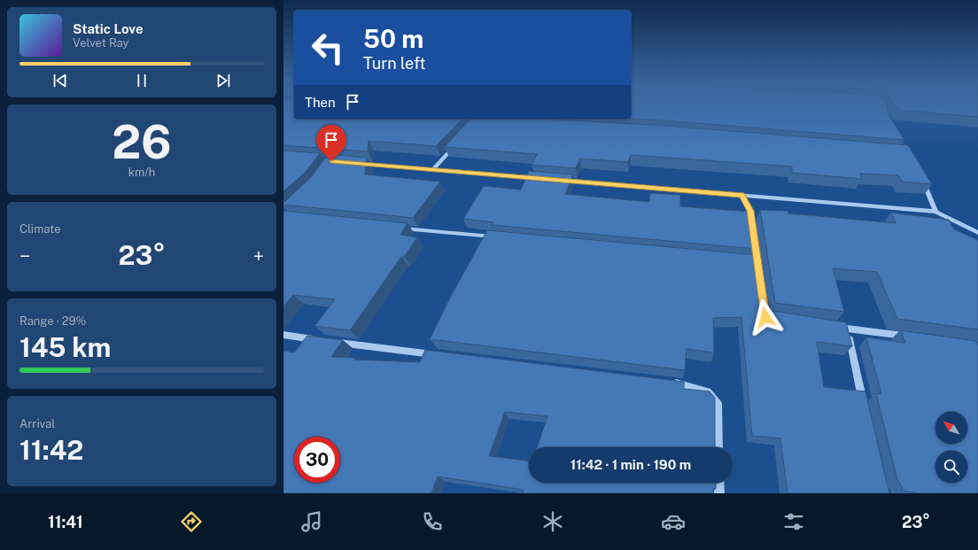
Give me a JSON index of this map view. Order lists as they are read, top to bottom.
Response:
{
  "north": "top left",
  "page": {
    "turn": ["50 m", "Turn left"],
    "song": ["Static Love", "Velvet Ray"],
    "then": "Then",
    "tile": [
      ["26", "km/h"],
      "Climate",
      ["Range · 29%", "145 km"],
      ["Arrival", "11:42"]
    ],
    "heat": ["−", "23°", "+"],
    "limit": "30",
    "trip": "11:42 · 1 min · 190 m",
    "tabs": ["11:41", "23°"]
  }
}
